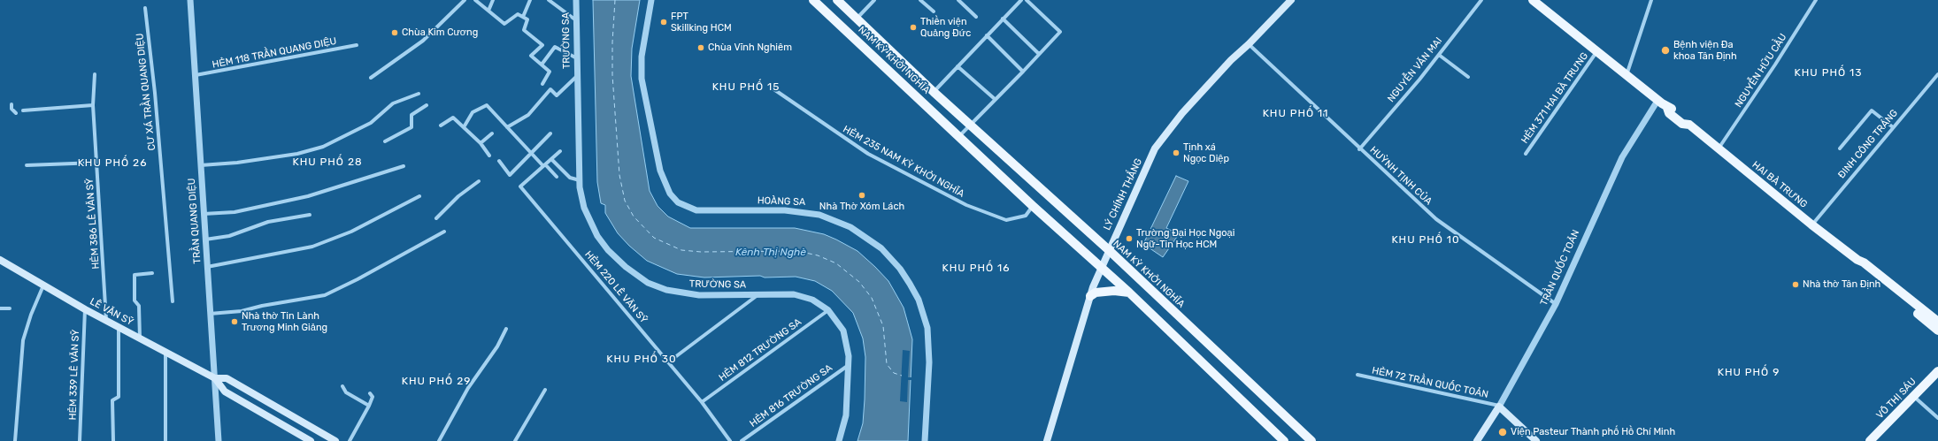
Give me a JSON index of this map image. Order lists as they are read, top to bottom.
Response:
{
  "streets": {
    "main road": [
      "NAM KỲ KHỞI NGHĨA",
      "HAI BÀ TRƯNG",
      "LÝ CHÍNH THẮNG",
      "TRẦN QUỐC TOẢN",
      "LÊ VĂN SỸ",
      "VÕ THỊ SÁU"
    ],
    "street": [
      "TRƯỜNG SA",
      "HẺM 118 TRẦN QUANG DIỆU",
      "NGUYỄN VĂN MAI",
      "NGUYỄN HỮU CẦU",
      "CƯ XÁ TRẦN QUANG DIỆU",
      "HẺM 371 HAI BÀ TRƯNG",
      "ÐINH CÔNG TRÁNG",
      "HẺM 235 NAM KỲ KHỞI NGHĨA",
      "HUỲNH TỊNH CỦA",
      "HOÀNG SA",
      "TRẦN QUANG DIỆU",
      "HẺM 386 LÊ VĂN SỸ",
      "HẺM 220 LÊ VĂN SỸ",
      "HẺM 812 TRƯỜNG SA",
      "HẺM 339 LÊ VĂN SỸ",
      "HẺM 72 TRẦN QUỐC TOẢN",
      "HẺM 816 TRƯỜNG SA"
    ]
  },
  "crossings": [
    ["TRƯỜNG SA", "HẺM 812 TRƯỜNG SA"],
    ["TRƯỜNG SA", "HẺM 816 TRƯỜNG SA"],
    ["HẺM 118 TRẦN QUANG DIỆU", "TRẦN QUANG DIỆU"],
    ["NAM KỲ KHỞI NGHĨA", "HẺM 235 NAM KỲ KHỞI NGHĨA"],
    ["NAM KỲ KHỞI NGHĨA", "LÝ CHÍNH THẮNG"],
    ["NGUYỄN VĂN MAI", "HUỲNH TỊNH CỦA"],
    ["NGUYỄN HỮU CẦU", "HAI BÀ TRƯNG"],
    ["HẺM 371 HAI BÀ TRƯNG", "HAI BÀ TRƯNG"],
    ["ÐINH CÔNG TRÁNG", "HAI BÀ TRƯNG"],
    ["HUỲNH TỊNH CỦA", "LÝ CHÍNH THẮNG"],
    ["HUỲNH TỊNH CỦA", "TRẦN QUỐC TOẢN"],
    ["HAI BÀ TRƯNG", "TRẦN QUỐC TOẢN"],
    ["TRẦN QUANG DIỆU", "LÊ VĂN SỸ"],
    ["HẺM 386 LÊ VĂN SỸ", "LÊ VĂN SỸ"],
    ["TRẦN QUỐC TOẢN", "HẺM 72 TRẦN QUỐC TOẢN"],
    ["HẺM 220 LÊ VĂN SỸ", "HẺM 812 TRƯỜNG SA"],
    ["LÊ VĂN SỸ", "HẺM 339 LÊ VĂN SỸ"]
  ],
  "districts": [
    "KHU PHỐ 13",
    "KHU PHỐ 15",
    "KHU PHỐ 11",
    "KHU PHỐ 28",
    "KHU PHỐ 26",
    "KHU PHỐ 10",
    "KHU PHỐ 16",
    "KHU PHỐ 30",
    "KHU PHỐ 9",
    "KHU PHỐ 29"
  ],
  "water": ["Kênh Thị Nghè"],
  "places": [
    "FPT Skillking HCM",
    "Thiền viện Quảng Đức",
    "Chùa Kim Cương",
    "Chùa Vĩnh Nghiêm",
    "Bệnh viện Đa khoa Tân Định",
    "Tịnh xá Ngọc Diệp",
    "Nhà Thờ Xóm Lách",
    "Trường Đại Học Ngoại Ngữ-Tin Học HCM",
    "Nhà thờ Tân Định",
    "Nhà thờ Tin Lành Trương Minh Giảng",
    "Viện Pasteur Thành phố Hồ Chí Minh"
  ]
}
